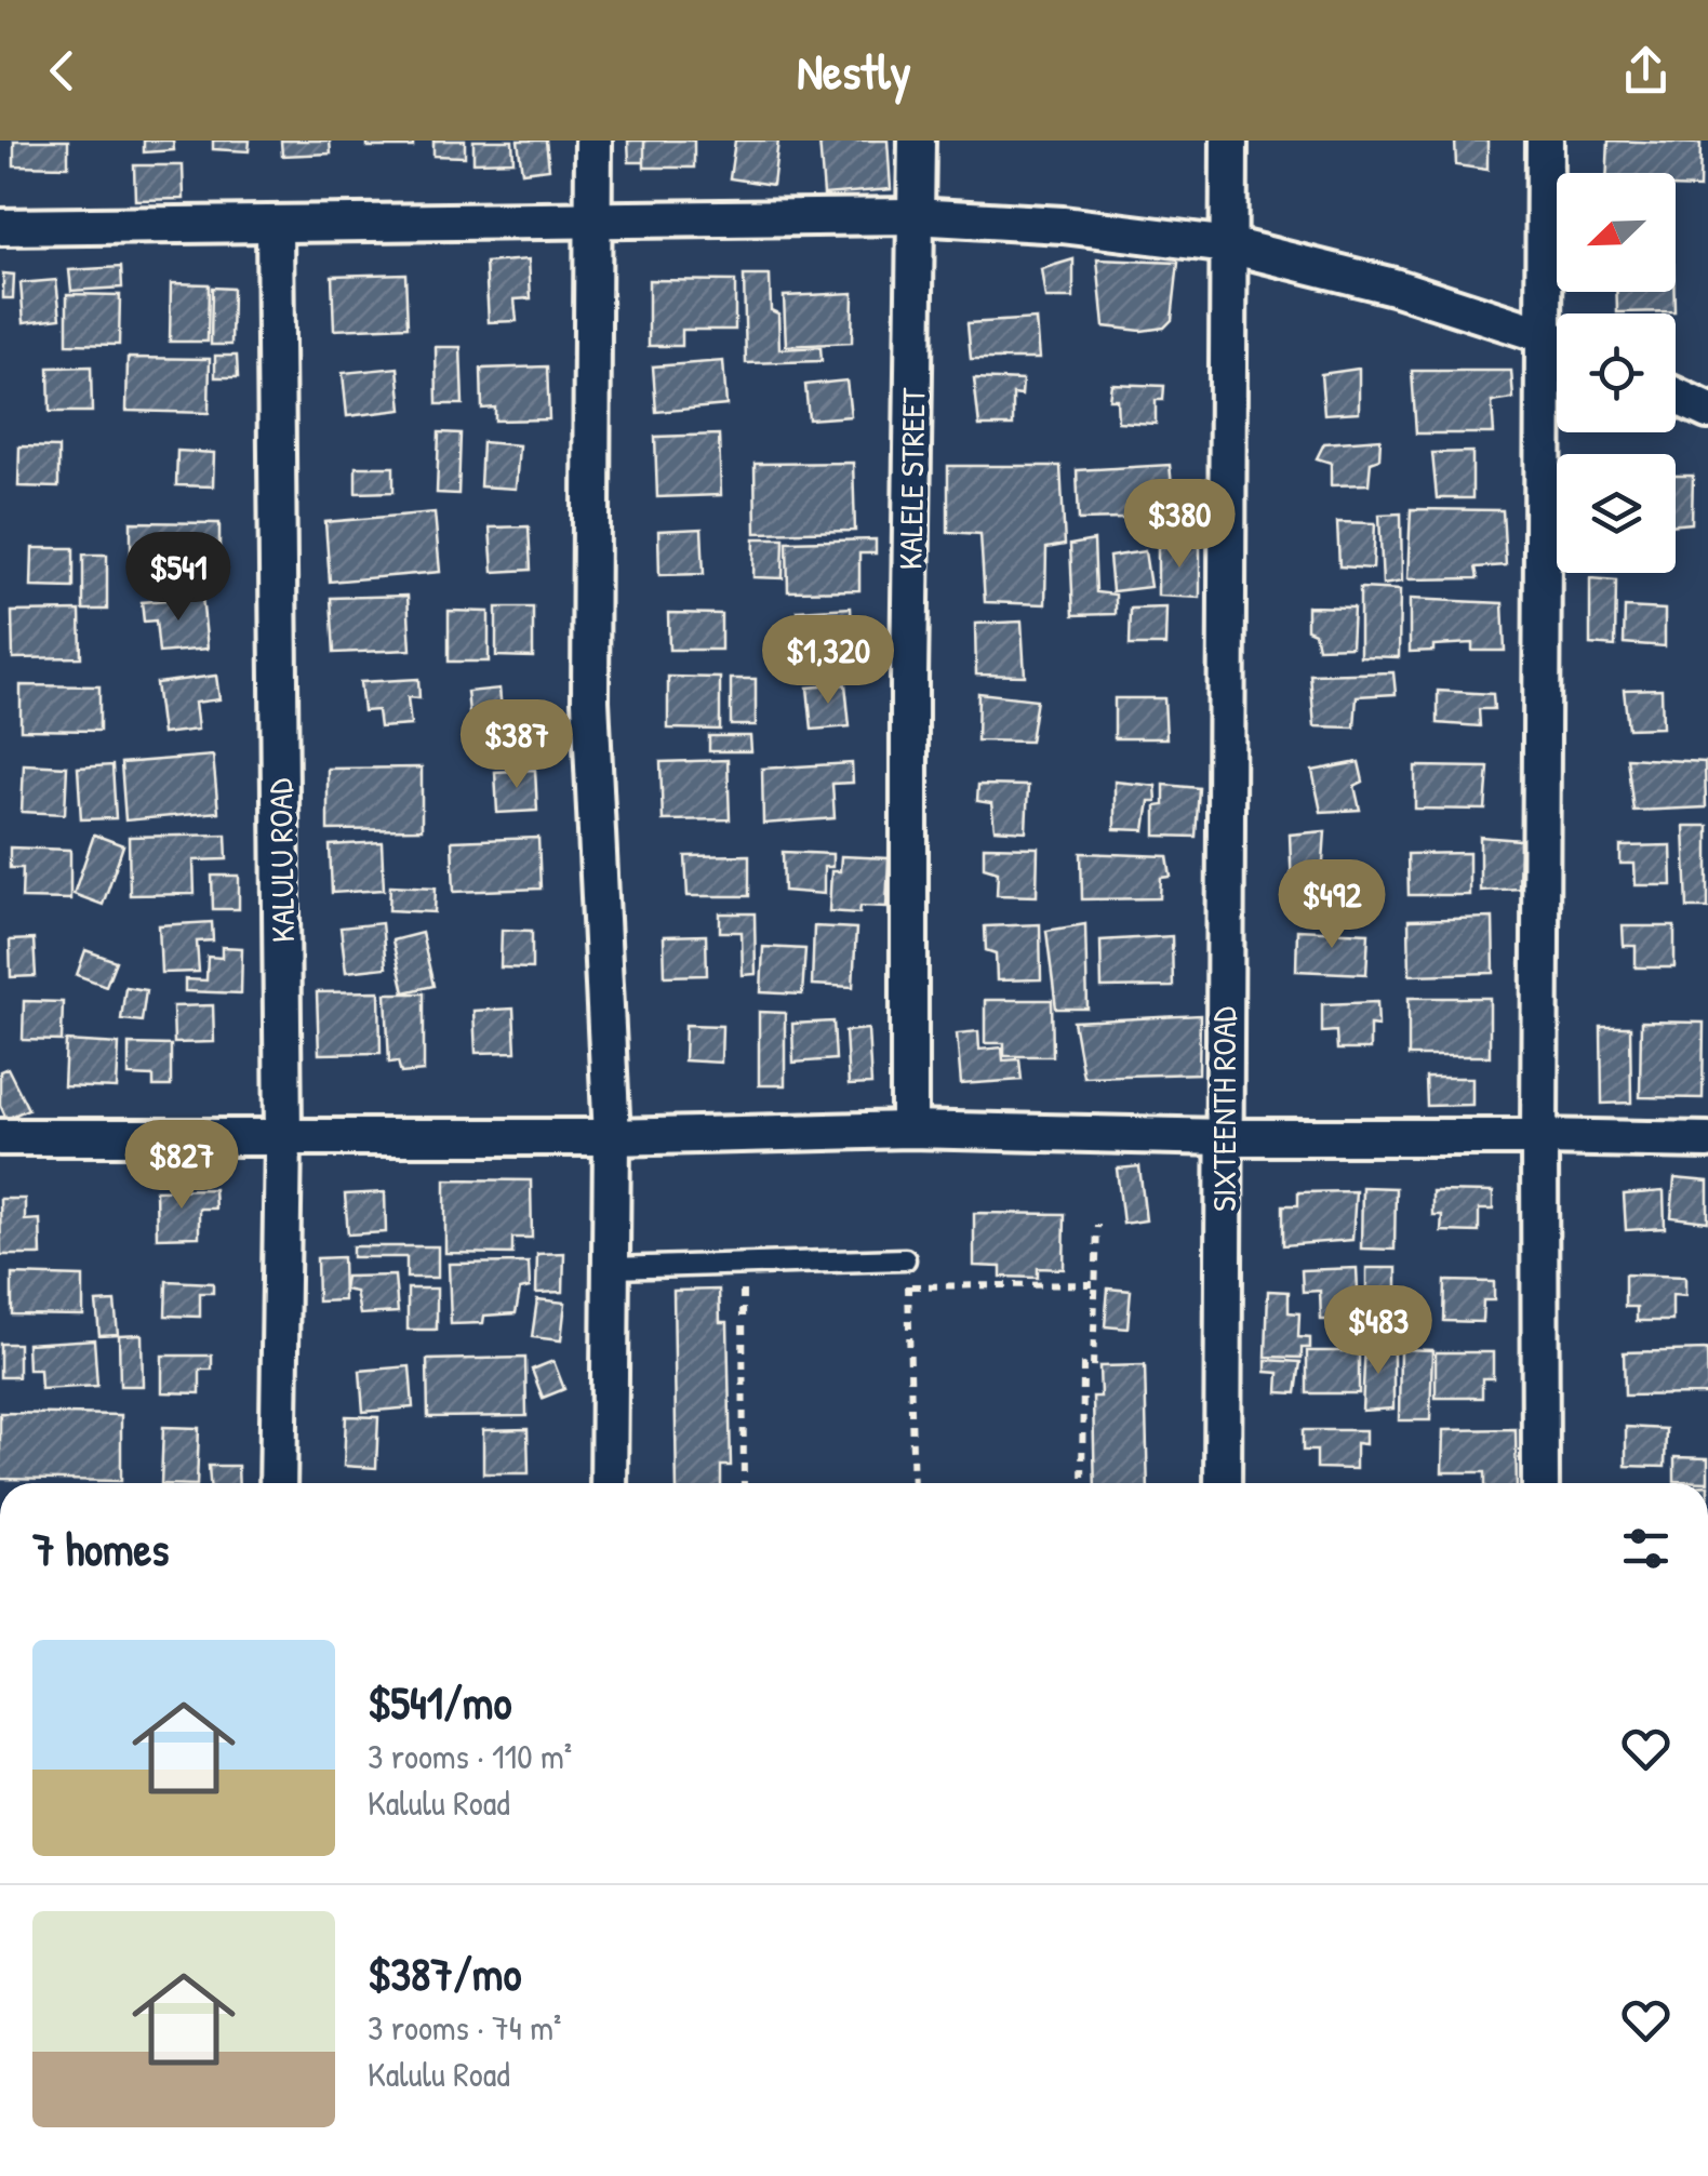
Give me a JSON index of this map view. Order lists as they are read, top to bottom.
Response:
{
  "streets": {
    "street": ["KALELE STREET", "KALULU ROAD", "SIXTEENTH ROAD"]
  },
  "north": "bottom left",
  "page": {
    "header": "Nestly",
    "price": [
      "$380",
      "$541",
      "$1,320",
      "$387",
      "$492",
      "$827",
      "$483"
    ],
    "heading": "7 homes",
    "list": [
      {
        "name": "$541/mo",
        "note": "3 rooms · 110 m² · Kalulu Road"
      },
      {
        "name": "$387/mo",
        "note": "3 rooms · 74 m² · Kalulu Road"
      }
    ]
  }
}
